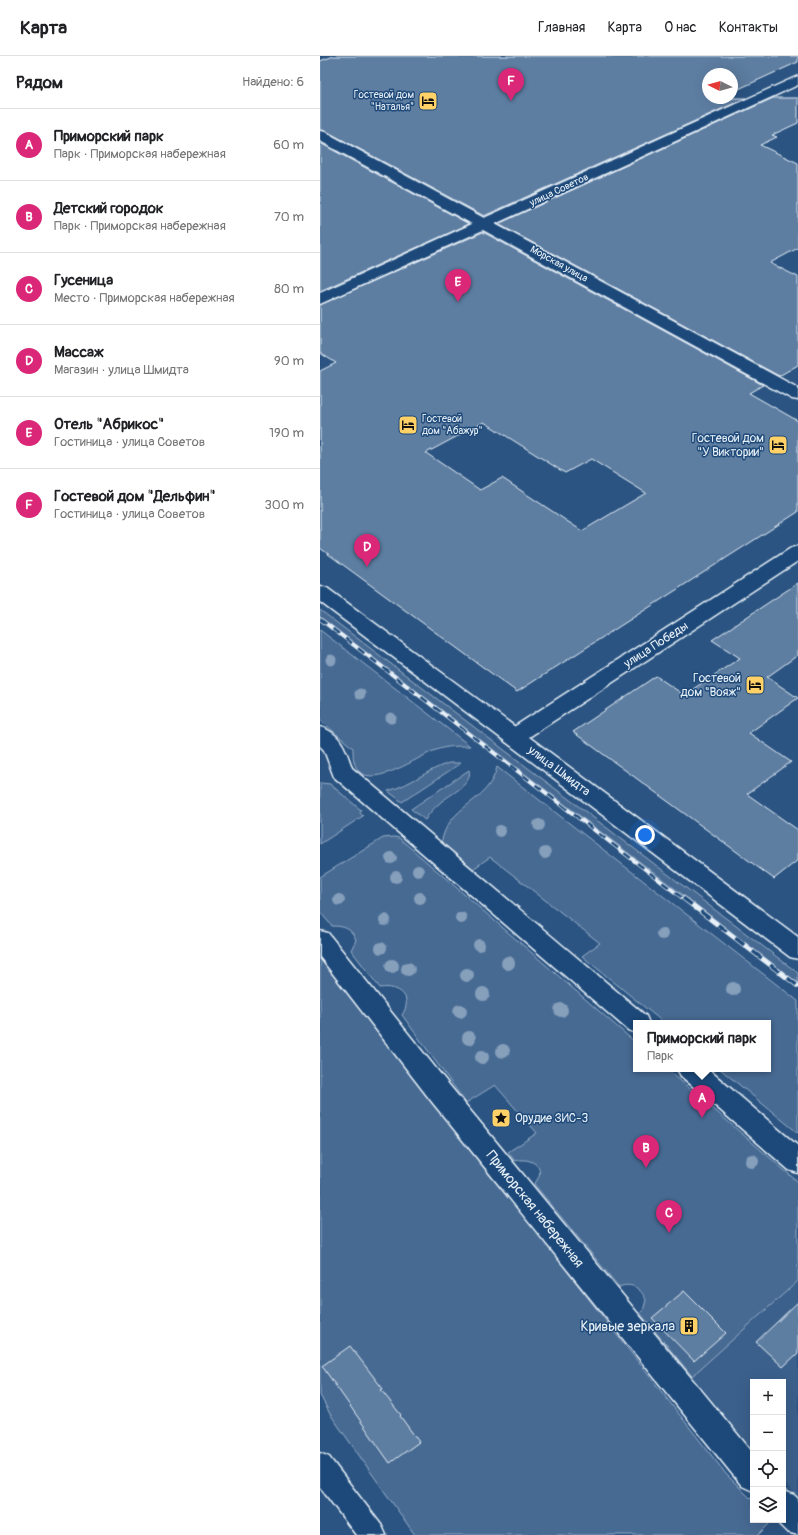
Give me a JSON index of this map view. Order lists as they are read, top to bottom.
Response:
{
  "streets": {
    "street": [
      "улица Советов",
      "Морская улица",
      "улица Победы",
      "улица Шмидта",
      "Приморская набережная"
    ]
  },
  "crossings": [
    ["улица Советов", "Морская улица"],
    ["улица Победы", "улица Шмидта"]
  ],
  "places": {
    "hotel": [
      "Гостевой дом \"Наталья\"",
      "Гостевой дом \"Абажур\"",
      "Гостевой дом \"У Виктории\"",
      "Гостевой дом \"Вояж\""
    ],
    "place": ["Орудие ЗИС-3"],
    "building": ["Кривые зеркала"]
  },
  "north": "left",
  "page": {
    "header": "Карта",
    "nav": [
      "Главная",
      "Карта",
      "О нас",
      "Контакты"
    ],
    "heading": ["Рядом", "Найдено: 6"],
    "pins": [
      "F",
      "E",
      "D",
      "A",
      "B",
      "C"
    ],
    "list": [
      {
        "mark": "A",
        "name": "Приморский парк",
        "note": "Парк · Приморская набережная",
        "value": "60 m"
      },
      {
        "mark": "B",
        "name": "Детский городок",
        "note": "Парк · Приморская набережная",
        "value": "70 m"
      },
      {
        "mark": "C",
        "name": "Гусеница",
        "note": "Место · Приморская набережная",
        "value": "80 m"
      },
      {
        "mark": "D",
        "name": "Массаж",
        "note": "Магазин · улица Шмидта",
        "value": "90 m"
      },
      {
        "mark": "E",
        "name": "Отель \"Абрикос\"",
        "note": "Гостиница · улица Советов",
        "value": "190 m"
      },
      {
        "mark": "F",
        "name": "Гостевой дом \"Дельфин\"",
        "note": "Гостиница · улица Советов",
        "value": "300 m"
      }
    ],
    "popup": ["Приморский парк", "Парк"],
    "map_buttons": ["+", "−"]
  }
}
